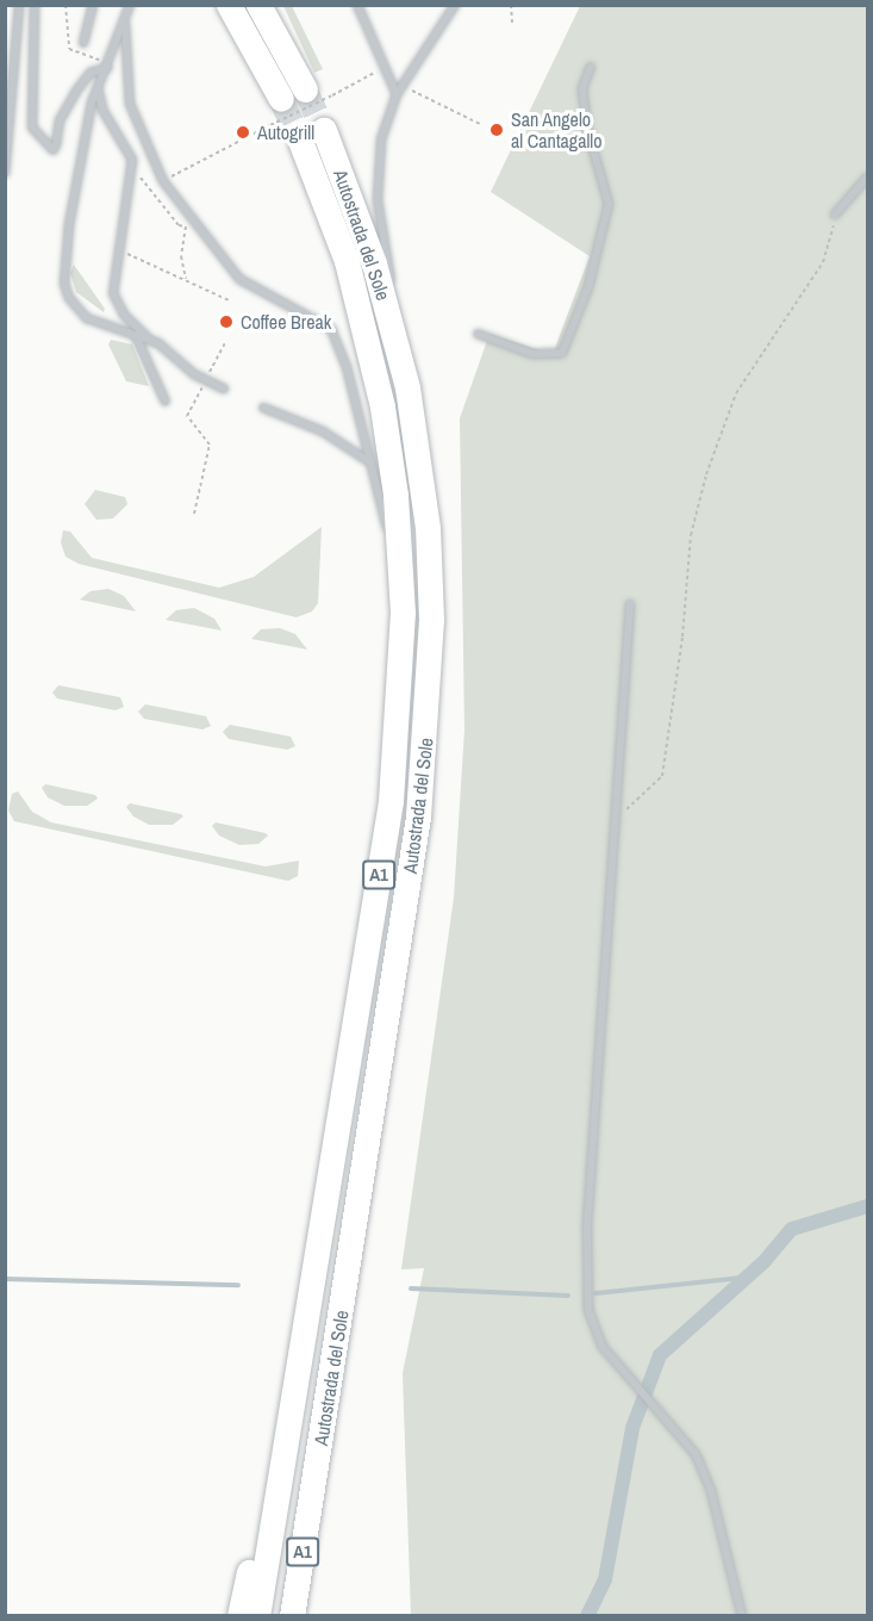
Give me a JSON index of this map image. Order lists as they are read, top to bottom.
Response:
{
  "streets": {
    "highway": ["Autostrada del Sole", "A1"]
  },
  "places": ["San Angelo al Cantagallo", "Autogrill", "Coffee Break"]
}
